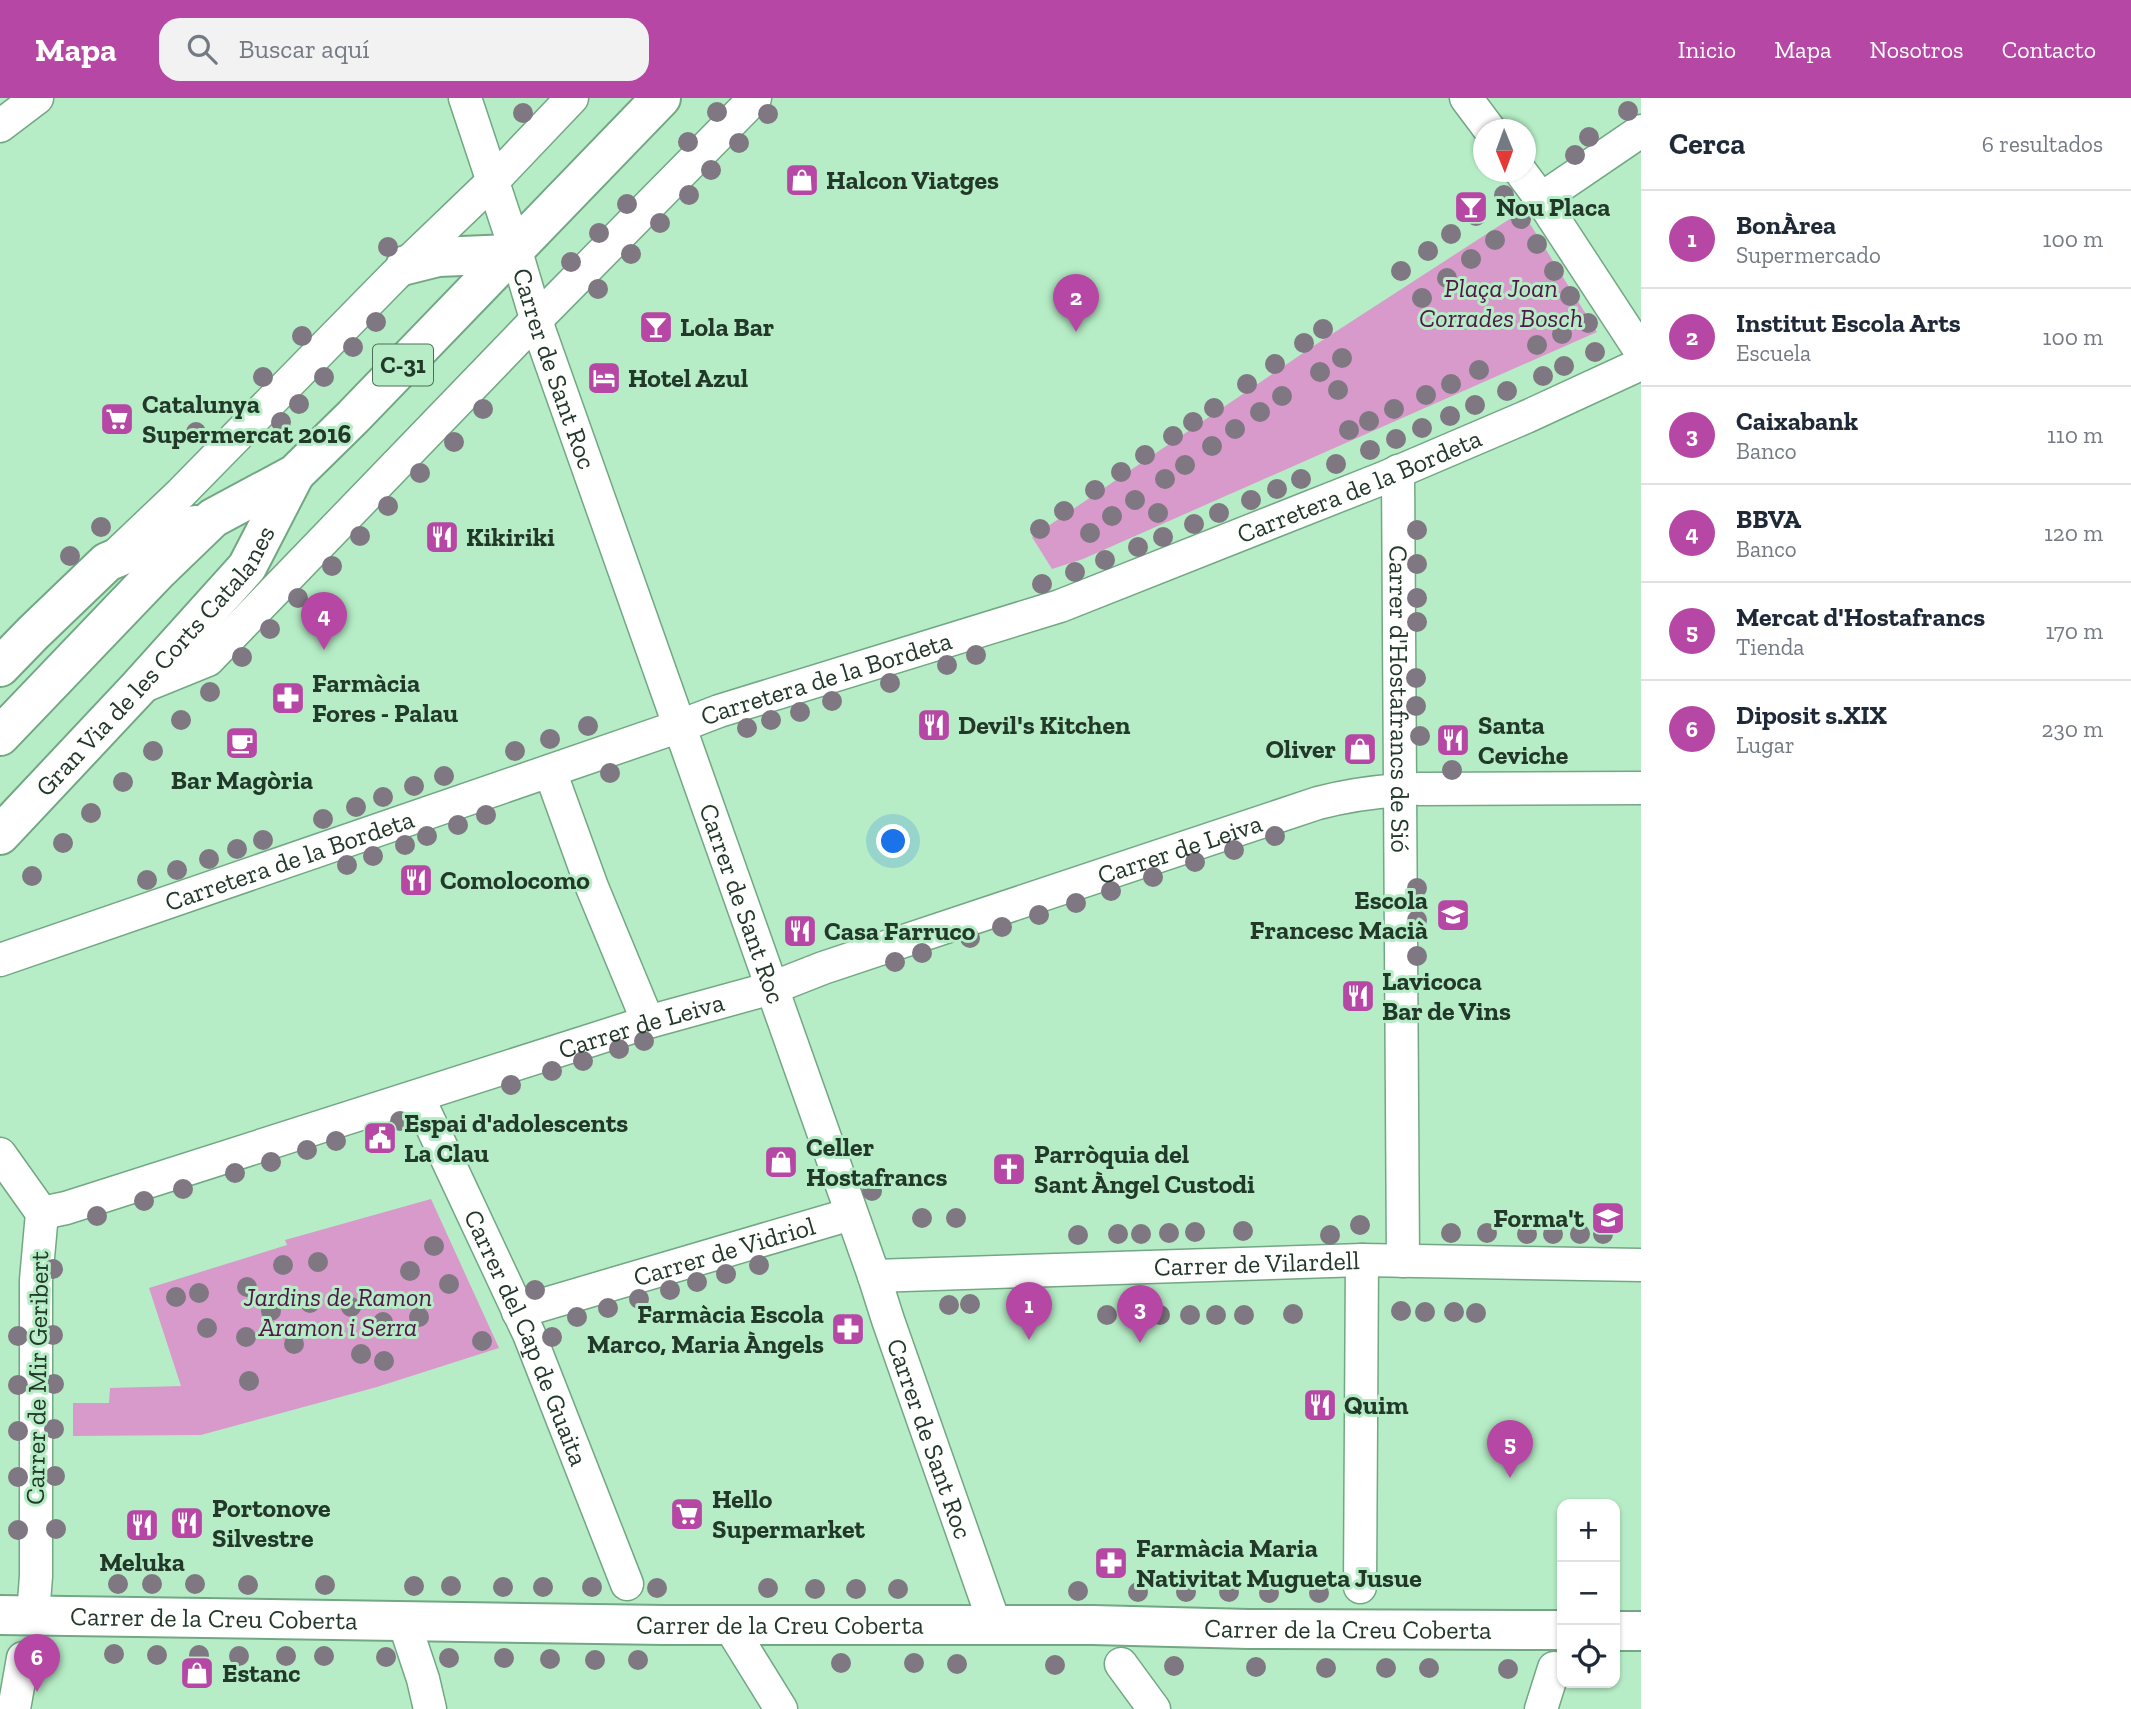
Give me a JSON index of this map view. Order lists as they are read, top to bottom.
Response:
{
  "streets": {
    "main road": ["C-31", "Gran Via de les Corts Catalanes", "Carrer de la Creu Coberta"],
    "street": [
      "Carrer de Sant Roc",
      "Carretera de la Bordeta",
      "Carrer d'Hostafrancs de Sió",
      "Carrer de Leiva",
      "Carrer de Vidriol",
      "Carrer de Vilardell",
      "Carrer del Cap de Guaita",
      "Carrer de Mir Geribert"
    ]
  },
  "crossings": [
    ["Carrer de Sant Roc", "Carretera de la Bordeta"],
    ["Carrer de Sant Roc", "Gran Via de les Corts Catalanes"],
    ["Carrer de Sant Roc", "Carrer de Leiva"],
    ["Carrer de Sant Roc", "Carrer de Vidriol"],
    ["Carrer de Sant Roc", "Carrer de Vilardell"],
    ["Carrer de Sant Roc", "Carrer de la Creu Coberta"],
    ["Carretera de la Bordeta", "Carrer d'Hostafrancs de Sió"],
    ["Carrer d'Hostafrancs de Sió", "Carrer de Leiva"],
    ["Carrer d'Hostafrancs de Sió", "Carrer de Vilardell"],
    ["Carrer de Leiva", "Carrer del Cap de Guaita"],
    ["Carrer de Leiva", "Carrer de Mir Geribert"],
    ["Carrer de Vidriol", "Carrer del Cap de Guaita"],
    ["Carrer de Mir Geribert", "Carrer de la Creu Coberta"]
  ],
  "parks": ["Plaça Joan Corrades Bosch", "Jardins de Ramon Aramon i Serra"],
  "places": {
    "shop": [
      "Halcon Viatges",
      "Oliver",
      "Celler Hostafrancs",
      "Estanc"
    ],
    "bar": ["Nou Placa", "Lola Bar"],
    "hotel": ["Hotel Azul"],
    "supermarket": ["Catalunya Supermercat 2016", "Hello Supermarket"],
    "restaurant": [
      "Kikiriki",
      "Devil's Kitchen",
      "Santa Ceviche",
      "Comolocomo",
      "Casa Farruco",
      "Lavicoca Bar de Vins",
      "Quim",
      "Portonove Silvestre",
      "Meluka"
    ],
    "pharmacy": ["Farmàcia Fores - Palau", "Farmàcia Escola Marco, Maria Àngels", "Farmàcia Maria Nativitat Mugueta Jusue"],
    "cafe": ["Bar Magòria"],
    "school or university": ["Escola Francesc Macià", "Forma't"],
    "public building": ["Espai d'adolescents La Clau"],
    "church": ["Parròquia del Sant Àngel Custodi"]
  },
  "north": "bottom",
  "page": {
    "header": "Mapa",
    "search": "Buscar aquí",
    "nav": [
      "Inicio",
      "Mapa",
      "Nosotros",
      "Contacto"
    ],
    "heading": ["Cerca", "6 resultados"],
    "list": [
      {
        "mark": "1",
        "name": "BonÀrea",
        "note": "Supermercado",
        "value": "100 m"
      },
      {
        "mark": "2",
        "name": "Institut Escola Arts",
        "note": "Escuela",
        "value": "100 m"
      },
      {
        "mark": "3",
        "name": "Caixabank",
        "note": "Banco",
        "value": "110 m"
      },
      {
        "mark": "4",
        "name": "BBVA",
        "note": "Banco",
        "value": "120 m"
      },
      {
        "mark": "5",
        "name": "Mercat d'Hostafrancs",
        "note": "Tienda",
        "value": "170 m"
      },
      {
        "mark": "6",
        "name": "Diposit s.XIX",
        "note": "Lugar",
        "value": "230 m"
      }
    ],
    "pins": [
      "2",
      "4",
      "1",
      "3",
      "5",
      "6"
    ],
    "map_buttons": ["+", "−"]
  }
}
